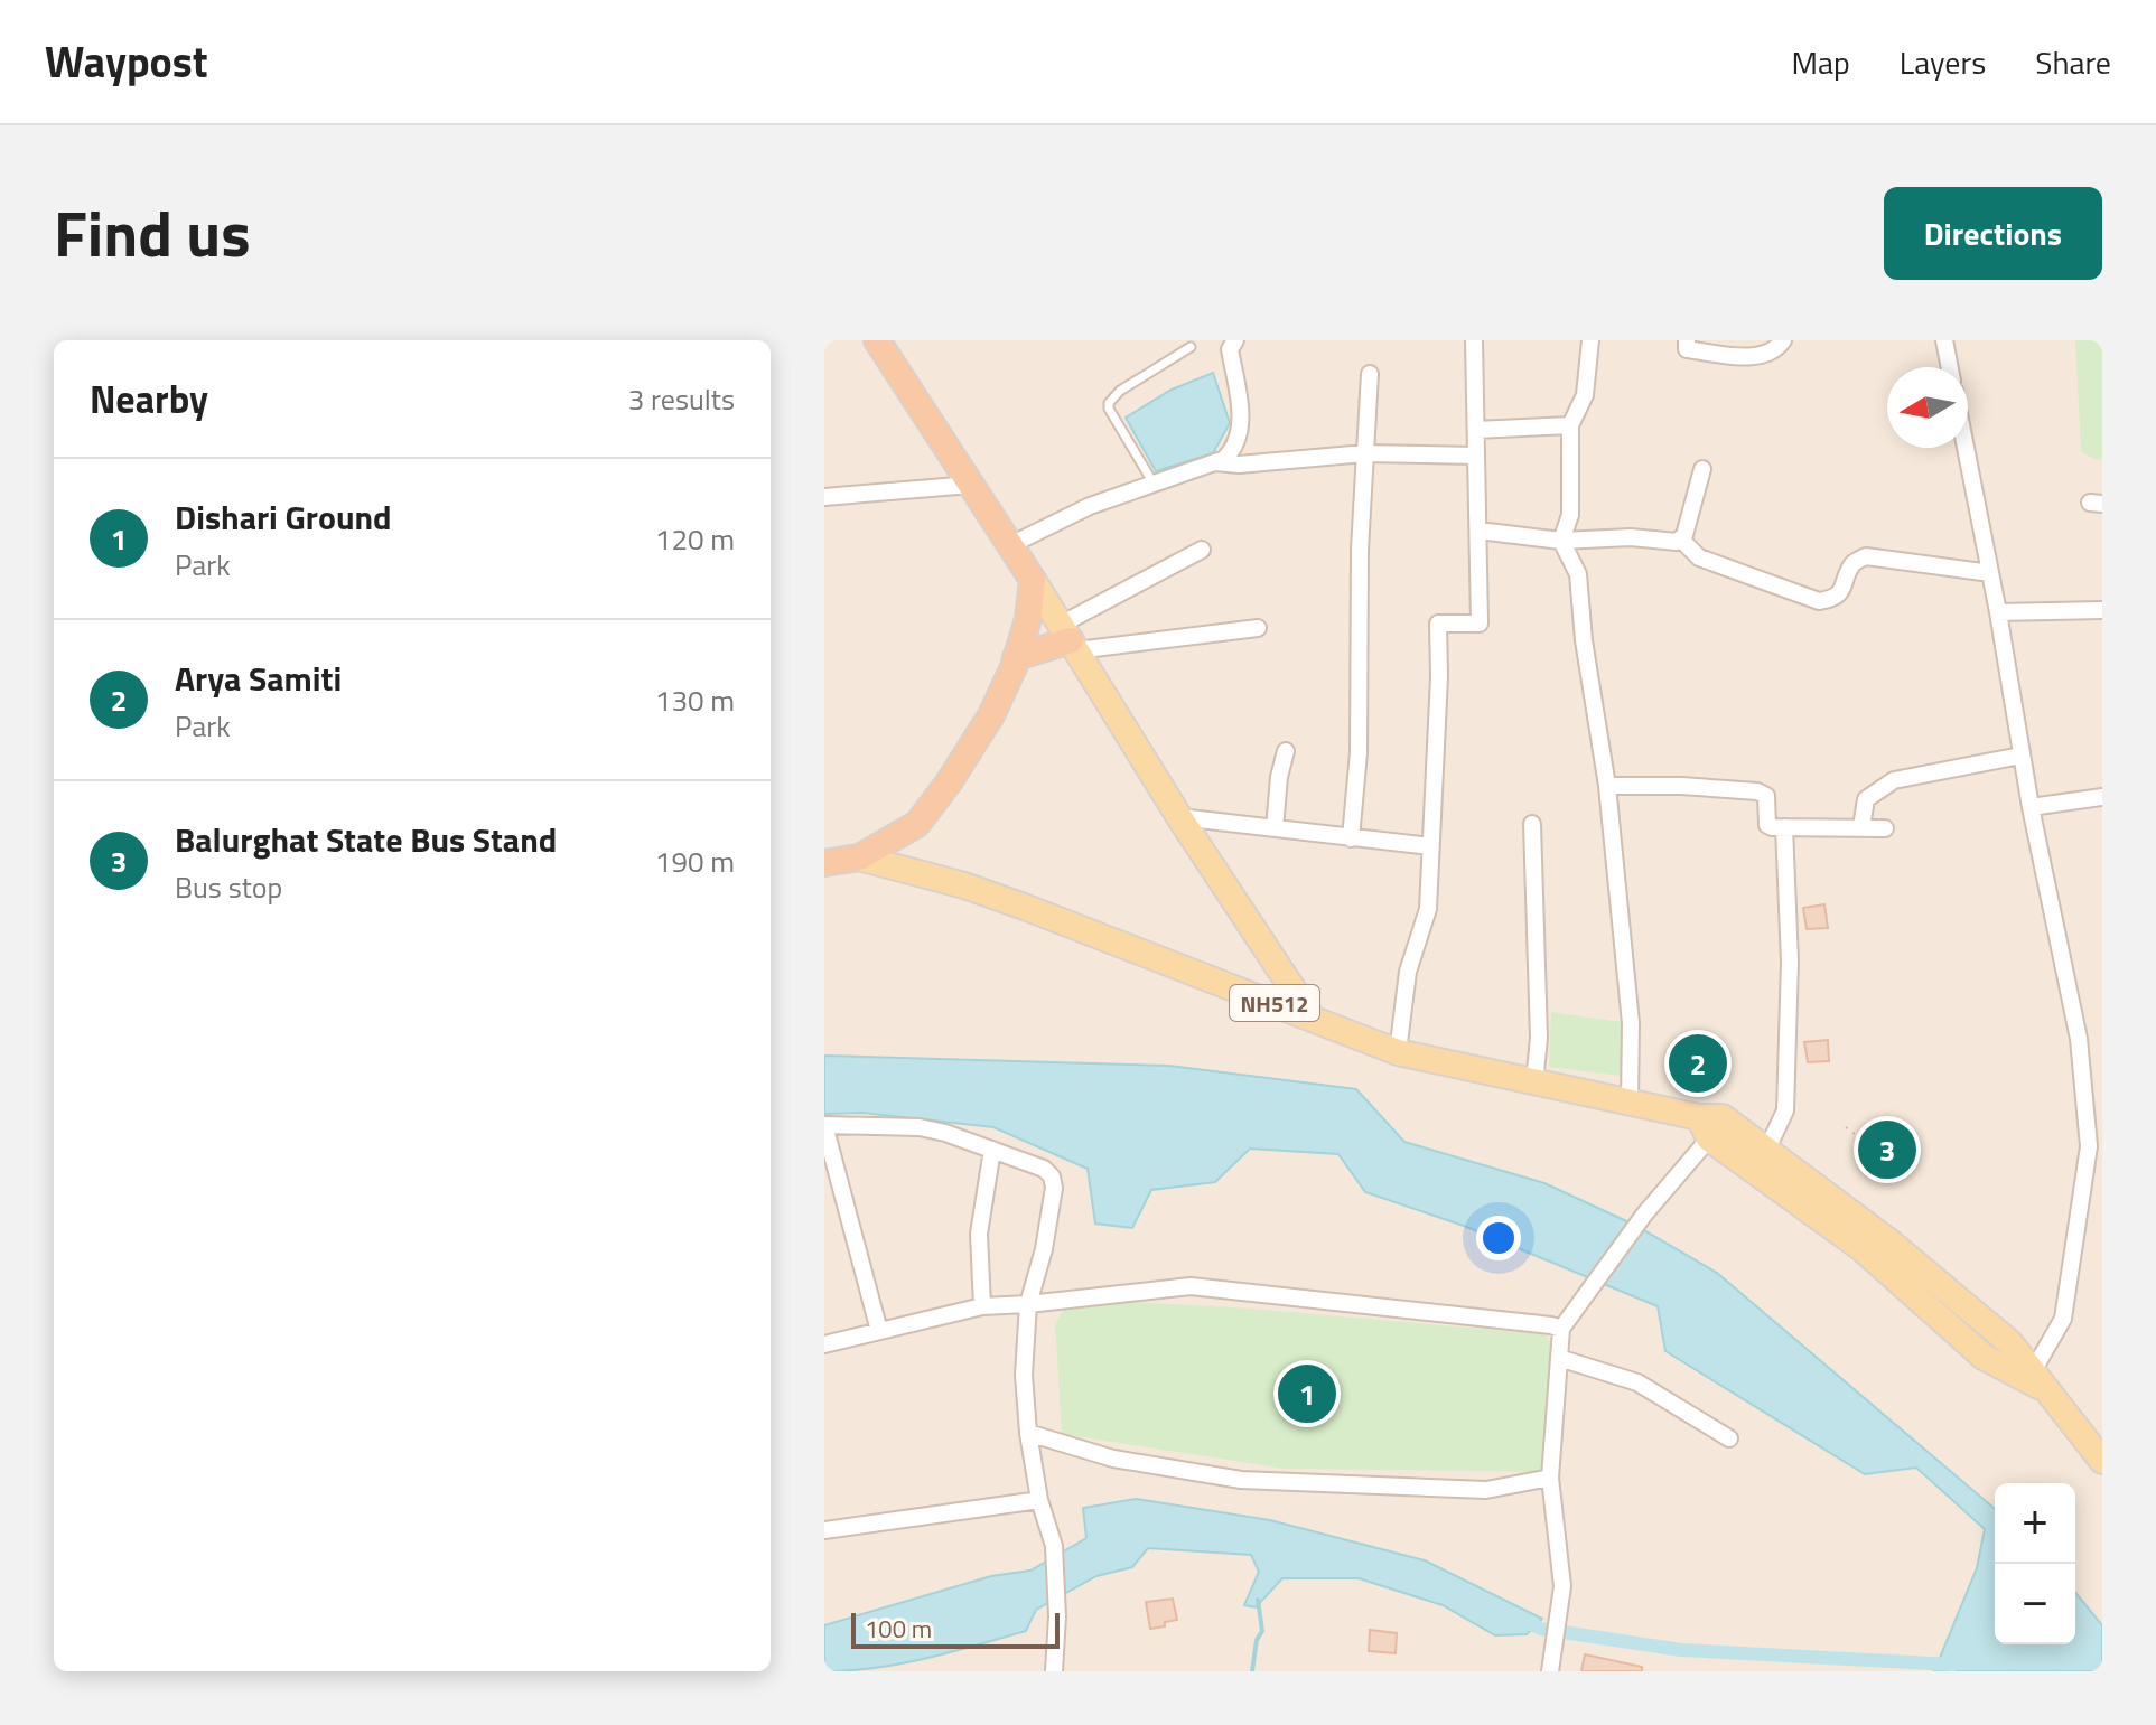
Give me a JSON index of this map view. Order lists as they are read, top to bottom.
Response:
{
  "streets": {
    "highway": ["NH512"]
  },
  "scale_bar": "100 m",
  "north": "left",
  "page": {
    "header": "Waypost",
    "nav": ["Map", "Layers", "Share"],
    "title": "Find us",
    "buttons": "Directions",
    "heading": ["Nearby", "3 results"],
    "list": [
      {
        "mark": "1",
        "name": "Dishari Ground",
        "note": "Park",
        "value": "120 m"
      },
      {
        "mark": "2",
        "name": "Arya Samiti",
        "note": "Park",
        "value": "130 m"
      },
      {
        "mark": "3",
        "name": "Balurghat State Bus Stand",
        "note": "Bus stop",
        "value": "190 m"
      }
    ],
    "pins": ["2", "3", "1"],
    "map_buttons": ["+", "−"],
    "scale": "100 m"
  }
}
